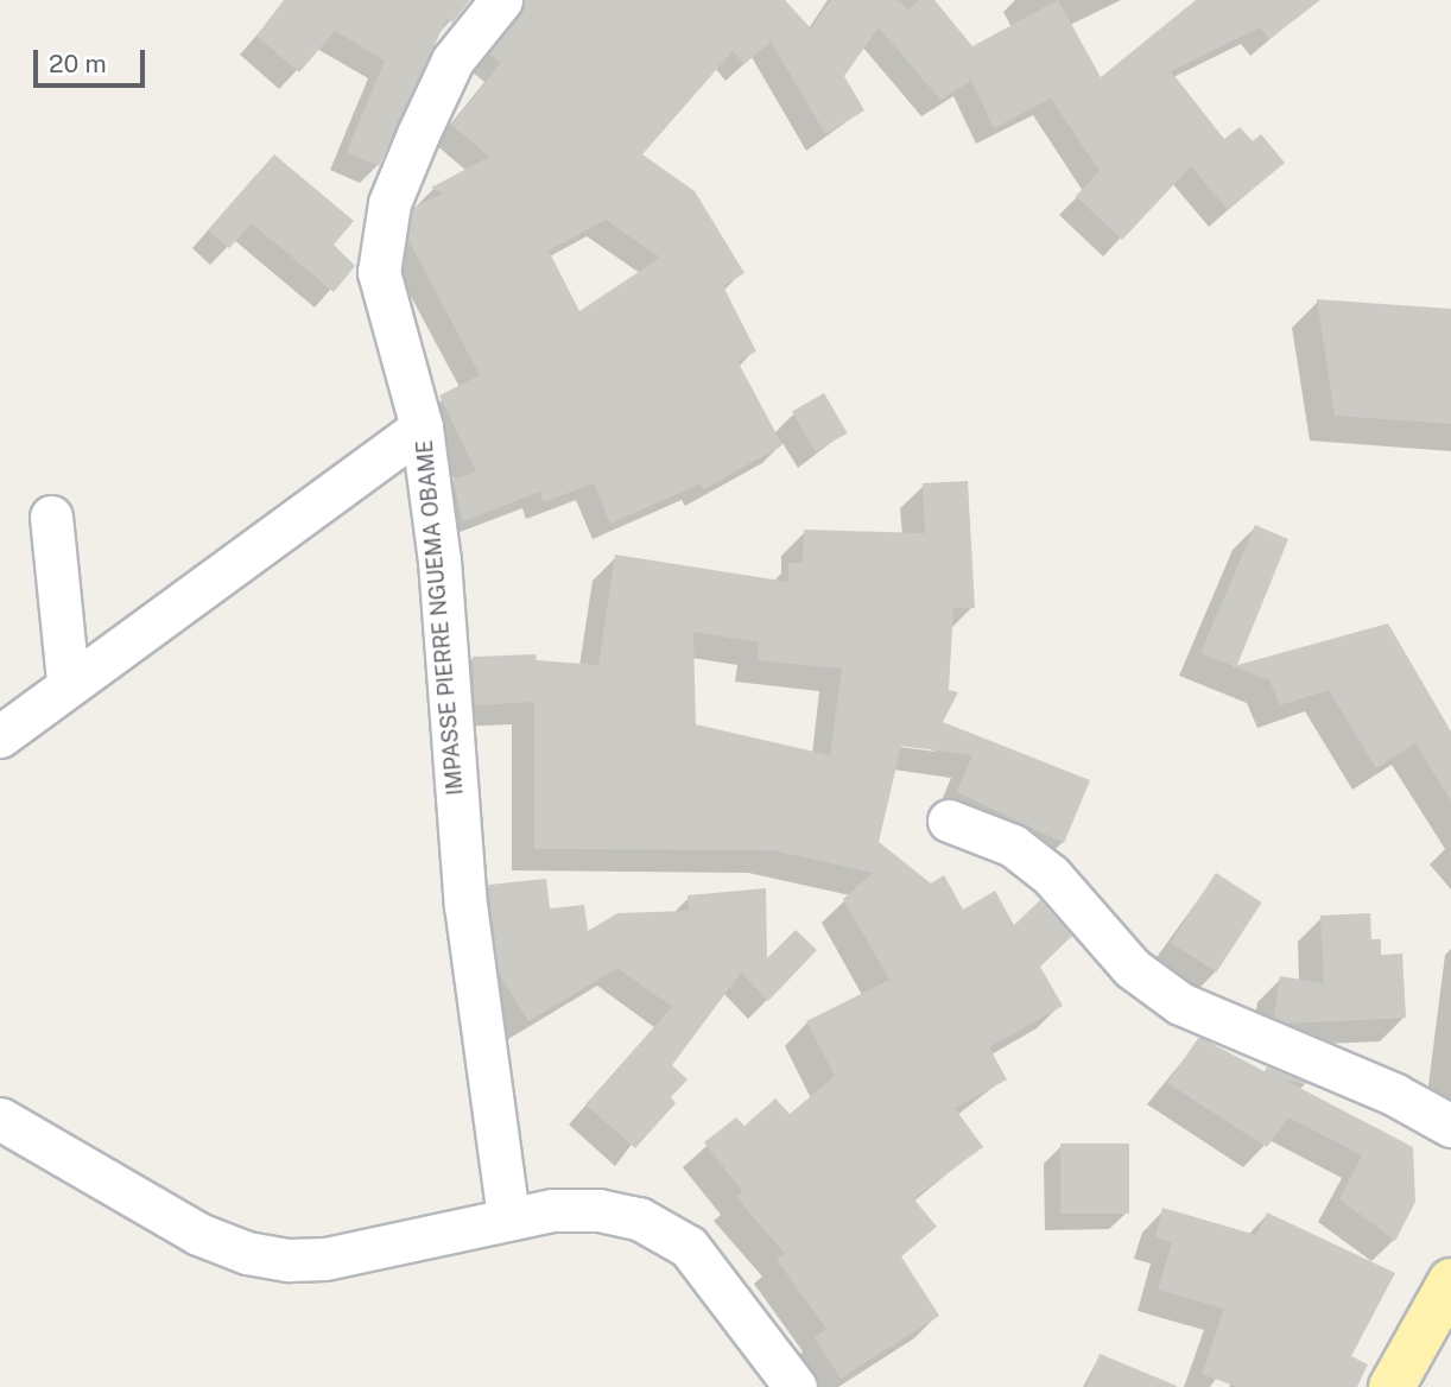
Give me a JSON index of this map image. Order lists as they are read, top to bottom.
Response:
{
  "streets": {
    "street": ["IMPASSE PIERRE NGUEMA OBAME"]
  },
  "scale_bar": "20 m"
}
